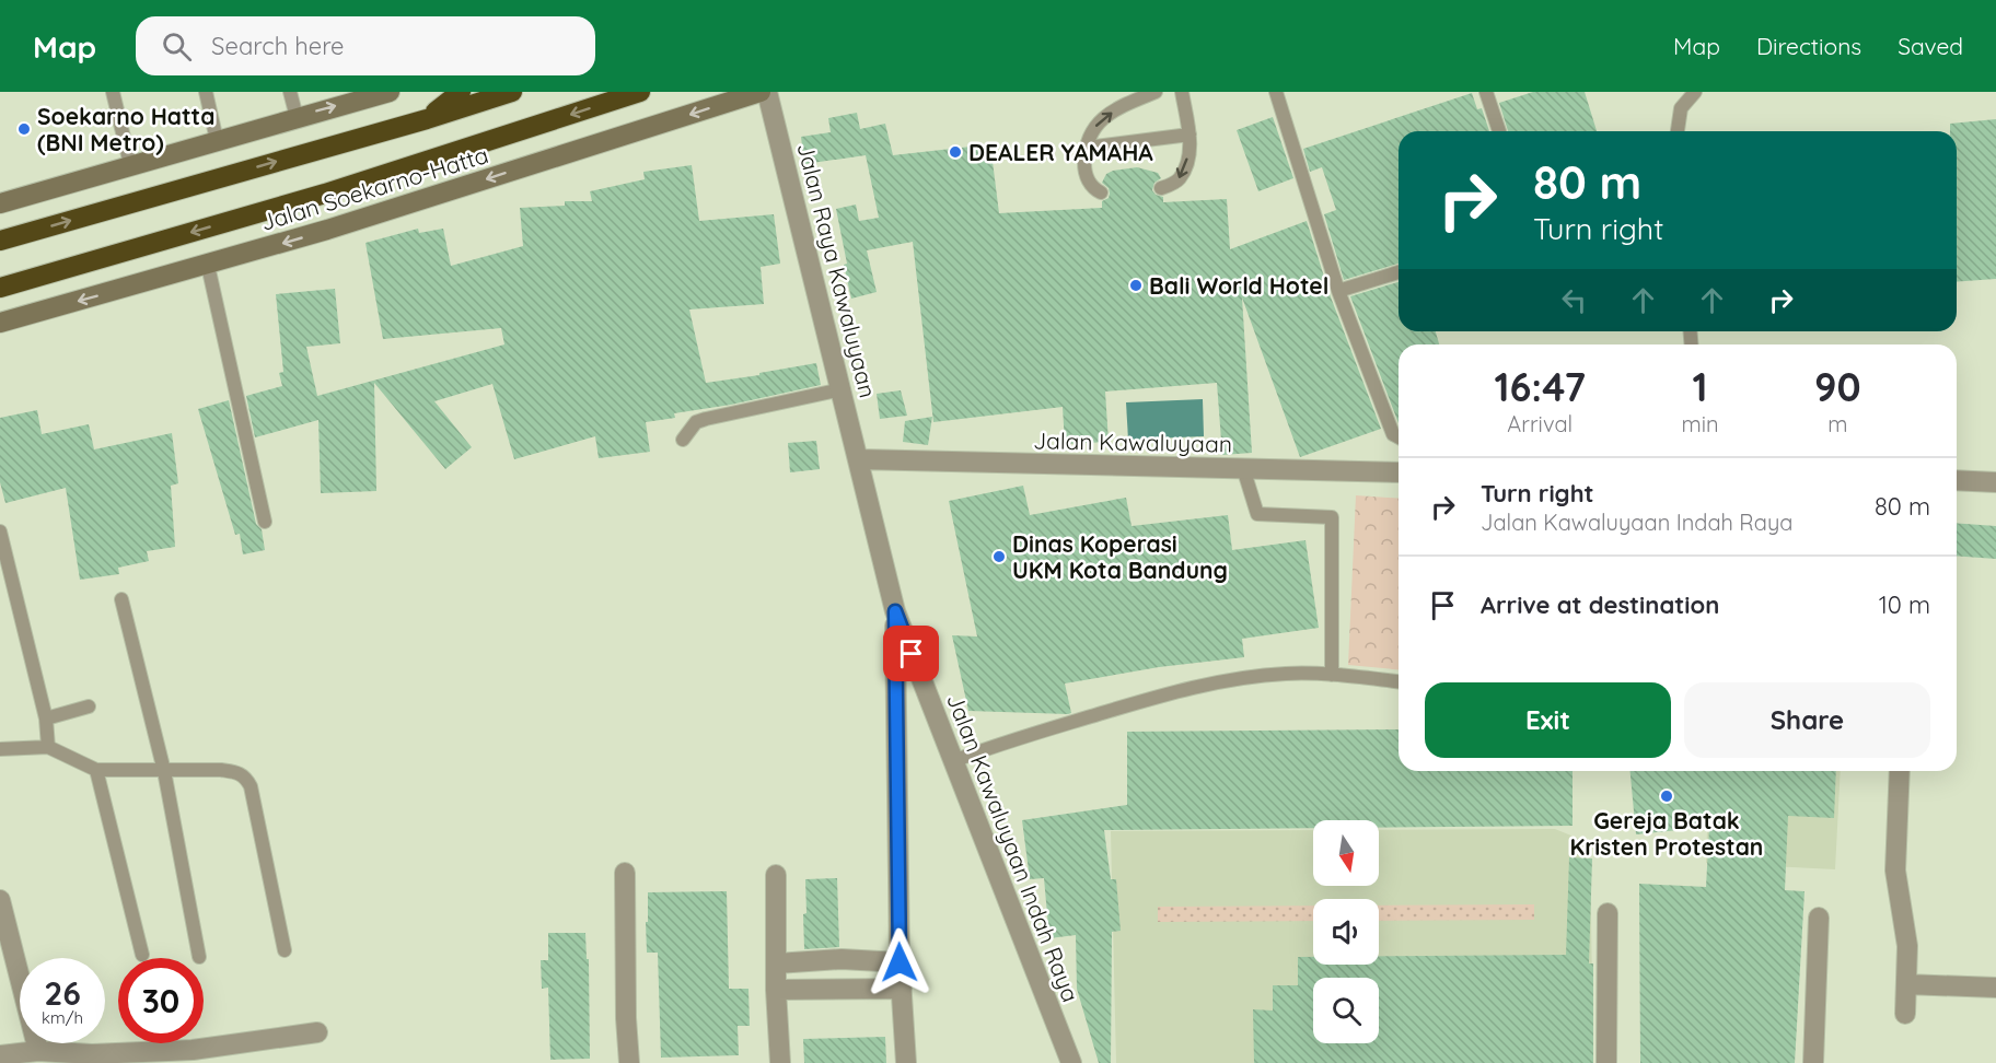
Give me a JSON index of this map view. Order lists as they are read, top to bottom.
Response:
{
  "streets": {
    "highway": ["Jalan Soekarno-Hatta"],
    "street": ["Jalan Raya Kawaluyaan", "Jalan Kawaluyaan", "Jalan Kawaluyaan Indah Raya"]
  },
  "crossings": [
    ["Jalan Raya Kawaluyaan", "Jalan Kawaluyaan"],
    ["Jalan Raya Kawaluyaan", "Jalan Kawaluyaan Indah Raya"],
    ["Jalan Kawaluyaan", "Jalan Kawaluyaan Indah Raya"]
  ],
  "places": [
    "Soekarno Hatta (BNI Metro)",
    "DEALER YAMAHA",
    "Bali World Hotel",
    "Dinas Koperasi UKM Kota Bandung",
    "Gereja Batak Kristen Protestan"
  ],
  "north": "bottom",
  "page": {
    "header": "Map",
    "search": "Search here",
    "nav": ["Map", "Directions", "Saved"],
    "turn": ["80 m", "Turn right"],
    "eta": [
      "16:47",
      "Arrival",
      "1",
      "min",
      "90",
      "m"
    ],
    "list": [
      {
        "name": "Turn right",
        "note": "Jalan Kawaluyaan Indah Raya",
        "value": "80 m"
      },
      {
        "name": "Arrive at destination",
        "value": "10 m"
      }
    ],
    "buttons": ["Exit", "Share"],
    "speed": "26 km/h",
    "limit": "30"
  }
}
